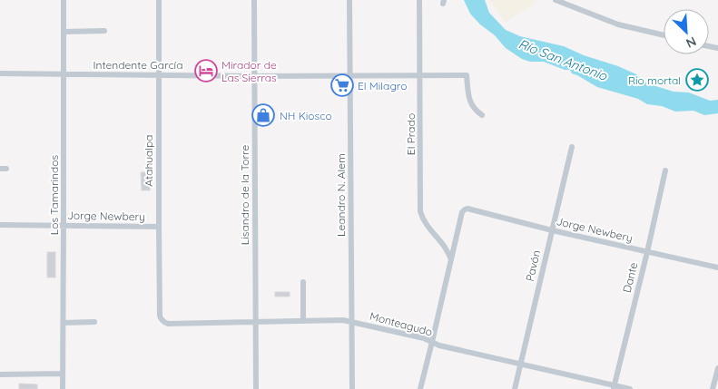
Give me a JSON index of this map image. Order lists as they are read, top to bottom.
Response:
{
  "streets": {
    "street": [
      "Intendente García",
      "El Prado",
      "Atahualpa",
      "Los Tamarindos",
      "Lisandro de la Torre",
      "Leandro N. Alem",
      "Jorge Newbery",
      "Pavón",
      "Dante",
      "Monteagudo"
    ]
  },
  "crossings": [
    ["Intendente García", "El Prado"],
    ["Intendente García", "Atahualpa"],
    ["Intendente García", "Los Tamarindos"],
    ["Intendente García", "Lisandro de la Torre"],
    ["Intendente García", "Leandro N. Alem"],
    ["Atahualpa", "Jorge Newbery"],
    ["Atahualpa", "Monteagudo"],
    ["Los Tamarindos", "Jorge Newbery"],
    ["Lisandro de la Torre", "Monteagudo"],
    ["Leandro N. Alem", "Monteagudo"],
    ["Jorge Newbery", "Pavón"],
    ["Jorge Newbery", "Dante"],
    ["Pavón", "Monteagudo"],
    ["Dante", "Monteagudo"]
  ],
  "water": ["Río San Antonio"],
  "places": {
    "hotel": ["Mirador de Las Sierras"],
    "place": ["Rio mortal"],
    "supermarket": ["El Milagro"],
    "shop": ["NH Kiosco"]
  },
  "north": "bottom right"
}
